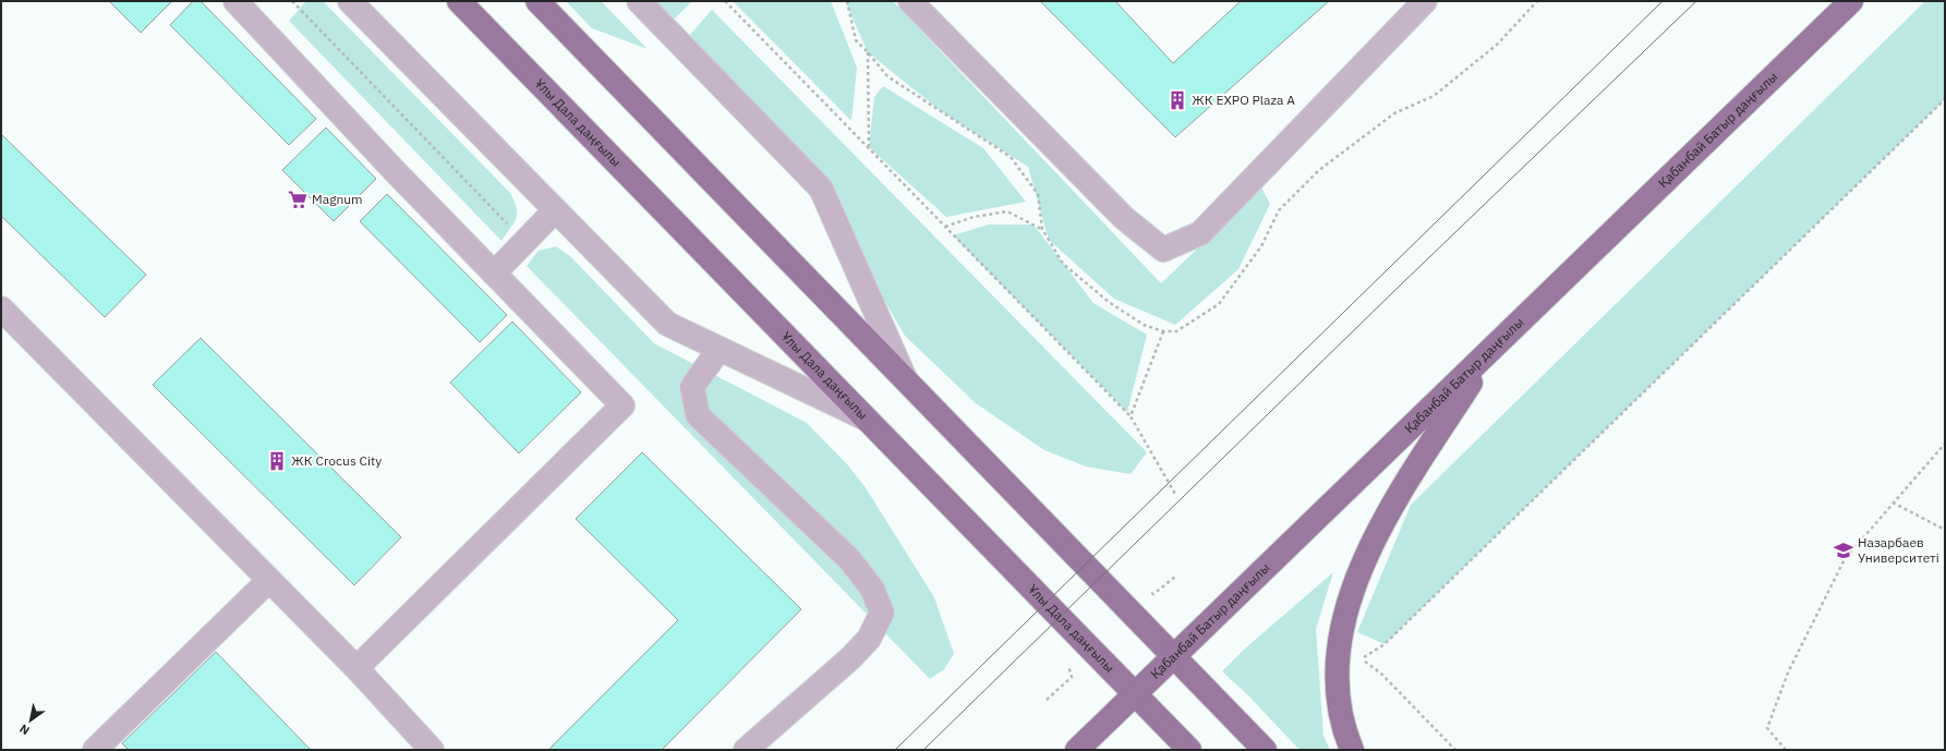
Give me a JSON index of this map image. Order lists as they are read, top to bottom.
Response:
{
  "streets": {
    "main road": ["Ұлы Дала даңғылы", "Қабанбай Батыр даңғылы"]
  },
  "crossings": [
    ["Ұлы Дала даңғылы", "Қабанбай Батыр даңғылы"]
  ],
  "places": {
    "building": ["ЖК EXPO Plaza A", "ЖК Crocus City"],
    "supermarket": ["Magnum"],
    "school or university": ["Назарбаев Университеті"]
  },
  "north": "bottom left"
}
